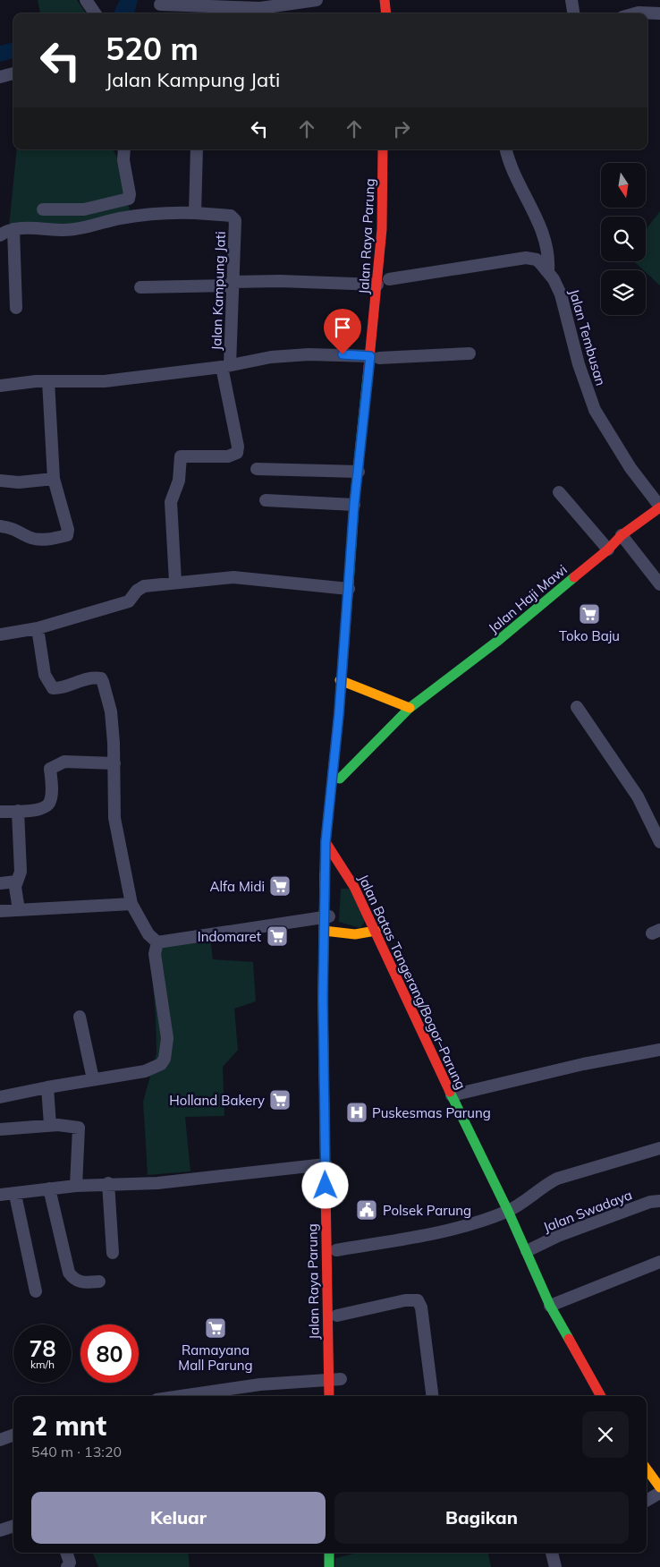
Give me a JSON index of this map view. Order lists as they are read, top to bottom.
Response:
{
  "streets": {
    "main road": ["Jalan Raya Parung", "Jalan Haji Mawi", "Jalan Batas Tangerang/Bogor–Parung"],
    "street": ["Jalan Kampung Jati", "Jalan Tembusan", "Jalan Swadaya"]
  },
  "crossings": [
    ["Jalan Raya Parung", "Jalan Kampung Jati"],
    ["Jalan Raya Parung", "Jalan Tembusan"],
    ["Jalan Raya Parung", "Jalan Haji Mawi"],
    ["Jalan Raya Parung", "Jalan Batas Tangerang/Bogor–Parung"],
    ["Jalan Kampung Jati", "Jalan Tembusan"],
    ["Jalan Tembusan", "Jalan Haji Mawi"],
    ["Jalan Batas Tangerang/Bogor–Parung", "Jalan Swadaya"]
  ],
  "places": {
    "supermarket": [
      "Toko Baju",
      "Alfa Midi",
      "Indomaret",
      "Holland Bakery",
      "Ramayana Mall Parung"
    ],
    "hospital": ["Puskesmas Parung"],
    "public building": ["Polsek Parung"]
  },
  "north": "bottom",
  "page": {
    "turn": ["520 m", "Jalan Kampung Jati"],
    "speed": "78 km/h",
    "limit": "80",
    "heading": ["2 mnt", "540 m · 13:20"],
    "buttons": ["Keluar", "Bagikan"]
  }
}
